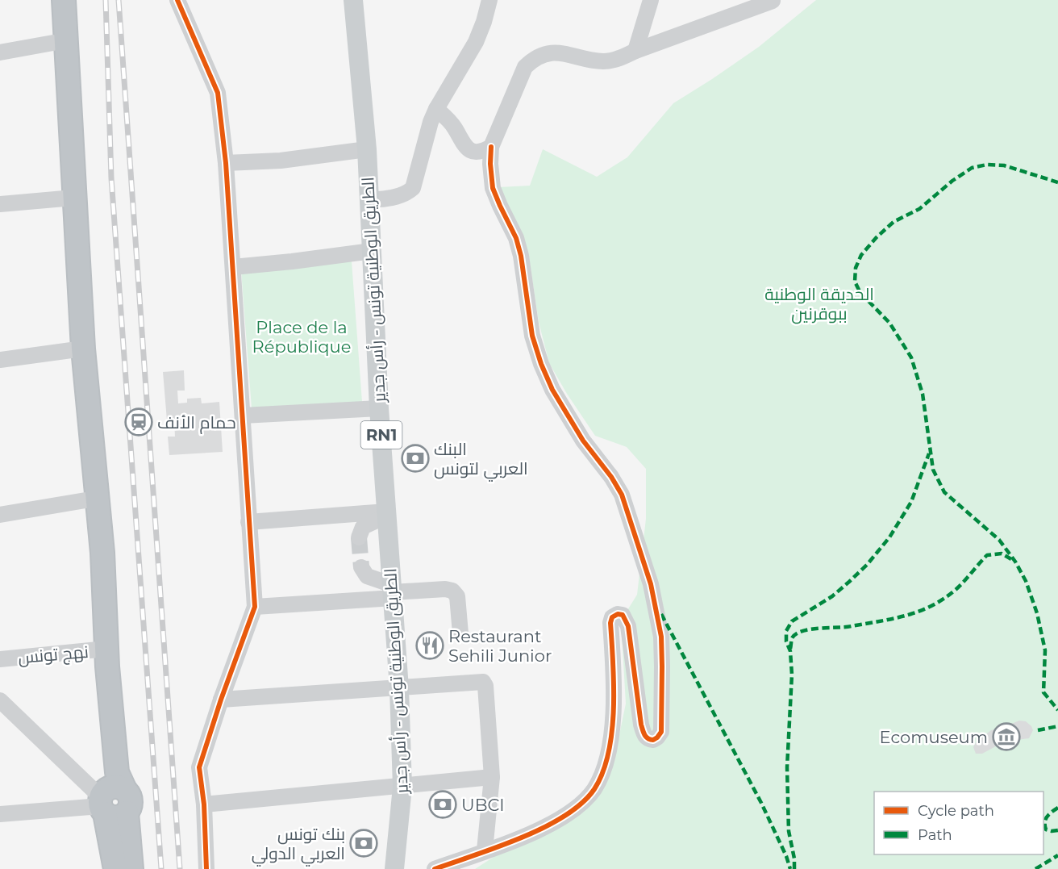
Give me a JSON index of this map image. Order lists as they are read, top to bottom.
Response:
{
  "streets": {
    "main road": ["الطريق الوطنية تونس - رأس جدير", "RN1"],
    "street": ["نهج تونس"]
  },
  "parks": ["الحديقة الوطنية ببوقرنين", "Place de la République"],
  "places": {
    "station": ["حمام الأنف"],
    "bank": ["البنك العربي لتونس", "UBCI", "بنك تونس العربي الدولي"],
    "restaurant": ["Restaurant Sehili Junior"],
    "museum": ["Ecomuseum"]
  },
  "legend": ["Cycle path", "Path"]
}
